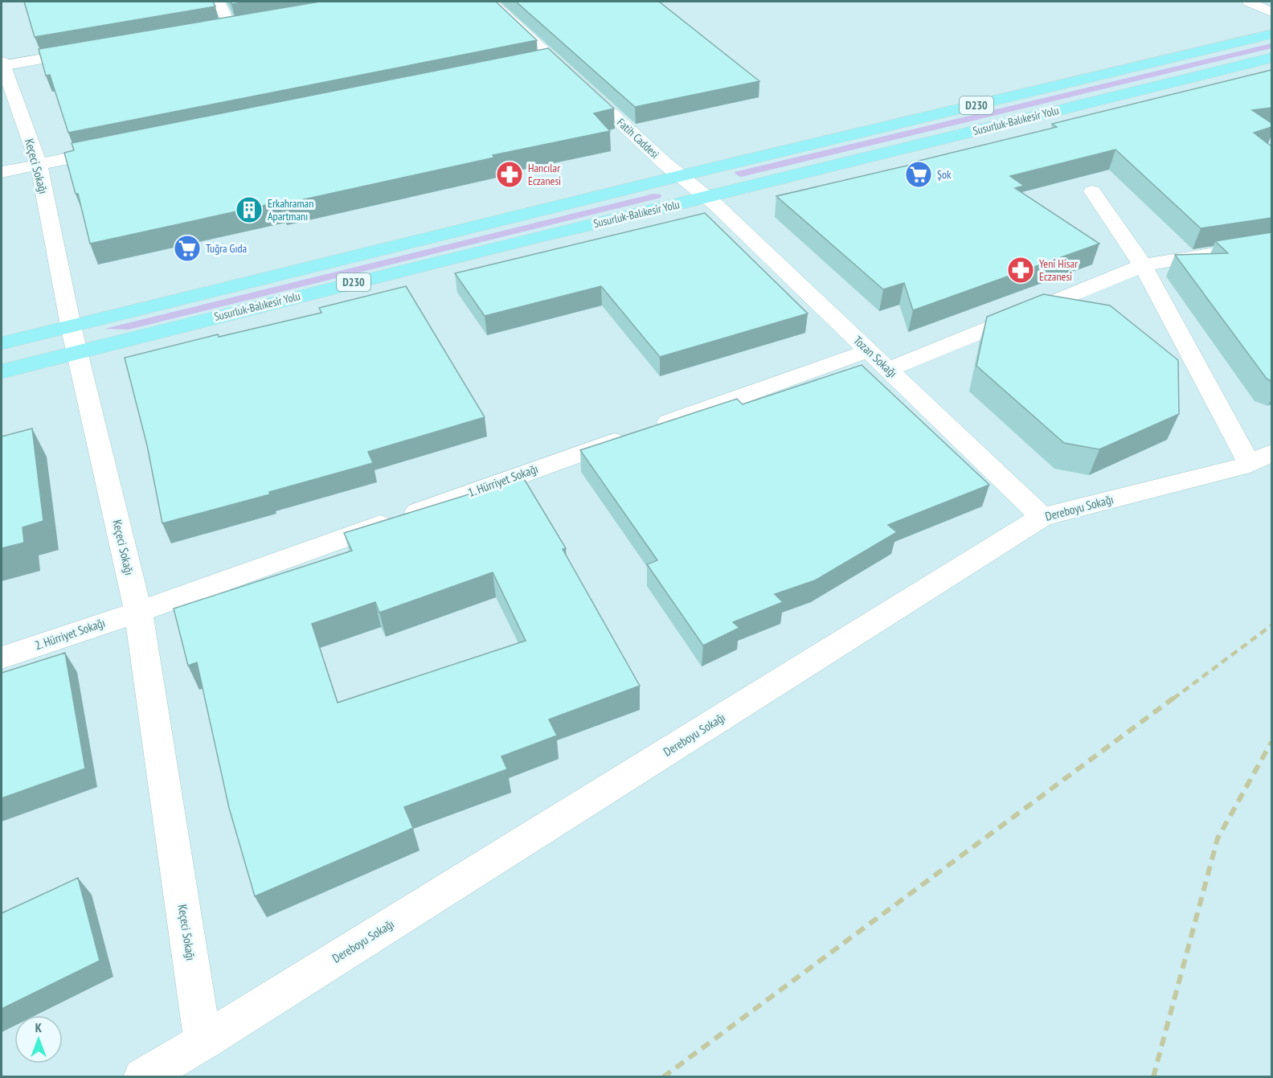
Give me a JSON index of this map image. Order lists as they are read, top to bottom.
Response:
{
  "streets": {
    "highway": ["D230", "Susurluk-Balıkesir Yolu"],
    "street": [
      "Fatih Caddesi",
      "Keçeci Sokağı",
      "Tozan Sokağı",
      "1. Hürriyet Sokağı",
      "Dereboyu Sokağı",
      "2. Hürriyet Sokağı"
    ]
  },
  "crossings": [
    ["Susurluk-Balıkesir Yolu", "Fatih Caddesi"],
    ["Susurluk-Balıkesir Yolu", "Keçeci Sokağı"],
    ["Susurluk-Balıkesir Yolu", "Tozan Sokağı"],
    ["Fatih Caddesi", "Tozan Sokağı"],
    ["Keçeci Sokağı", "1. Hürriyet Sokağı"],
    ["Keçeci Sokağı", "Dereboyu Sokağı"],
    ["Keçeci Sokağı", "2. Hürriyet Sokağı"],
    ["Tozan Sokağı", "1. Hürriyet Sokağı"],
    ["Tozan Sokağı", "Dereboyu Sokağı"],
    ["1. Hürriyet Sokağı", "2. Hürriyet Sokağı"]
  ],
  "places": {
    "pharmacy": ["Hancılar Eczanesi", "Yeni Hisar Eczanesi"],
    "supermarket": ["Şok", "Tuğra Gıda"],
    "building": ["Erkahraman Apartmanı"]
  },
  "north": "top"
}
